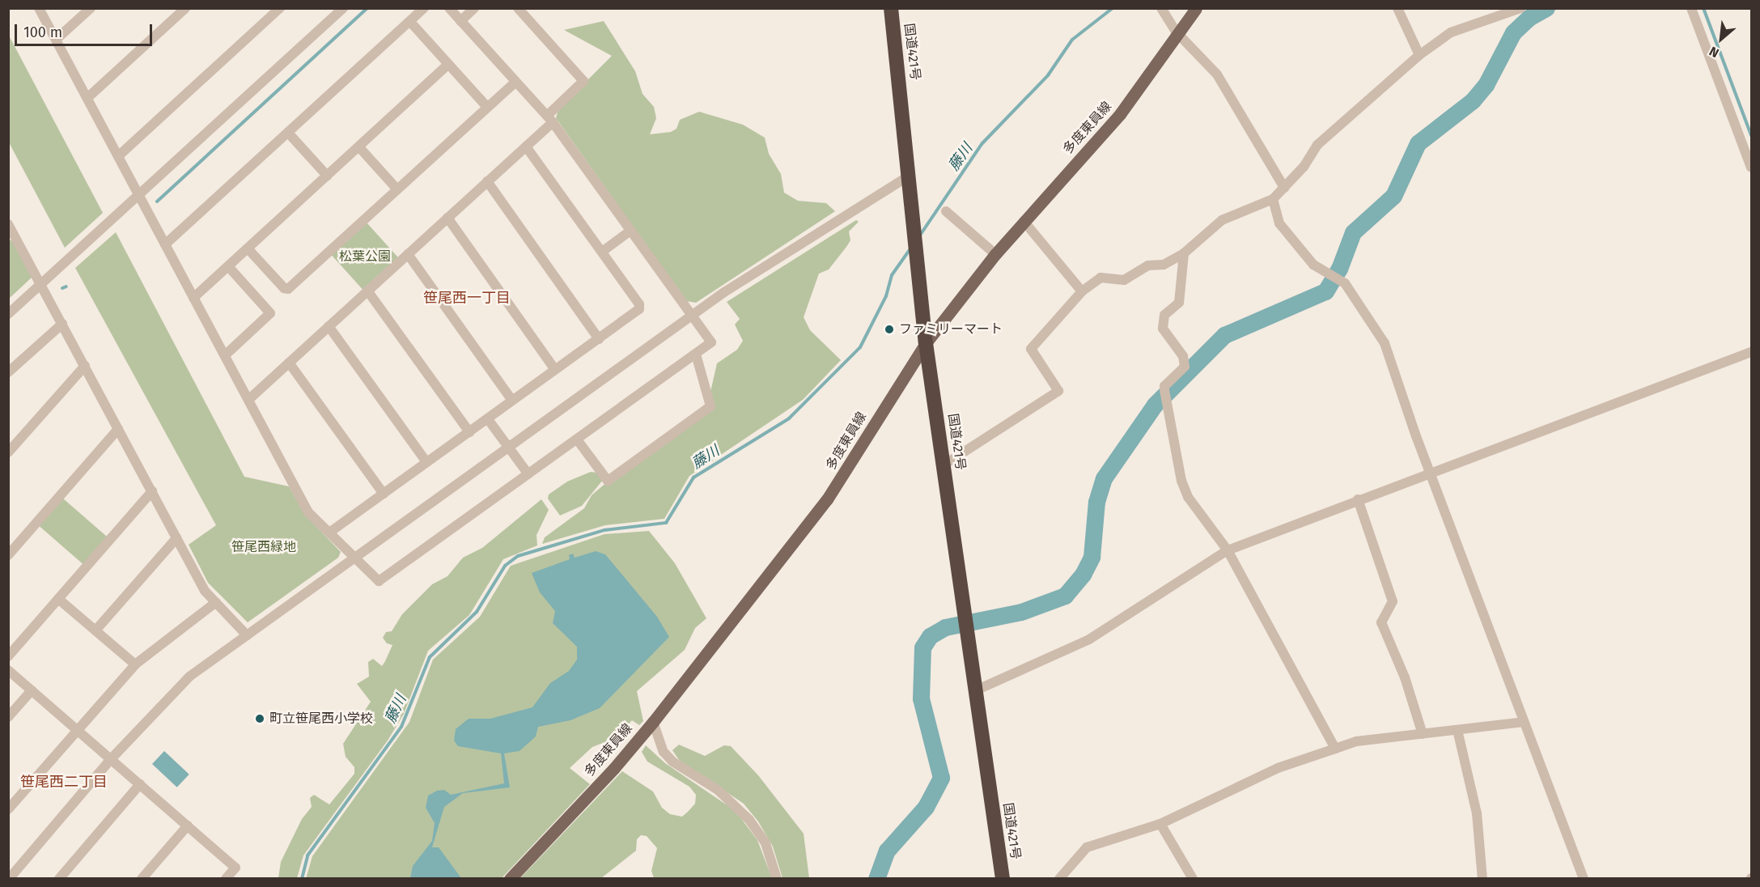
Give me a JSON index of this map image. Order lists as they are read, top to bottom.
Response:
{
  "streets": {
    "highway": ["国道421号"],
    "main road": ["多度東員線"]
  },
  "crossings": [
    ["国道421号", "多度東員線"]
  ],
  "districts": ["笹尾西一丁目", "笹尾西二丁目"],
  "water": ["藤川"],
  "parks": ["松葉公園", "笹尾西緑地"],
  "places": ["ファミリーマート", "町立笹尾西小学校"],
  "scale_bar": "100 m",
  "north": "bottom left"
}
